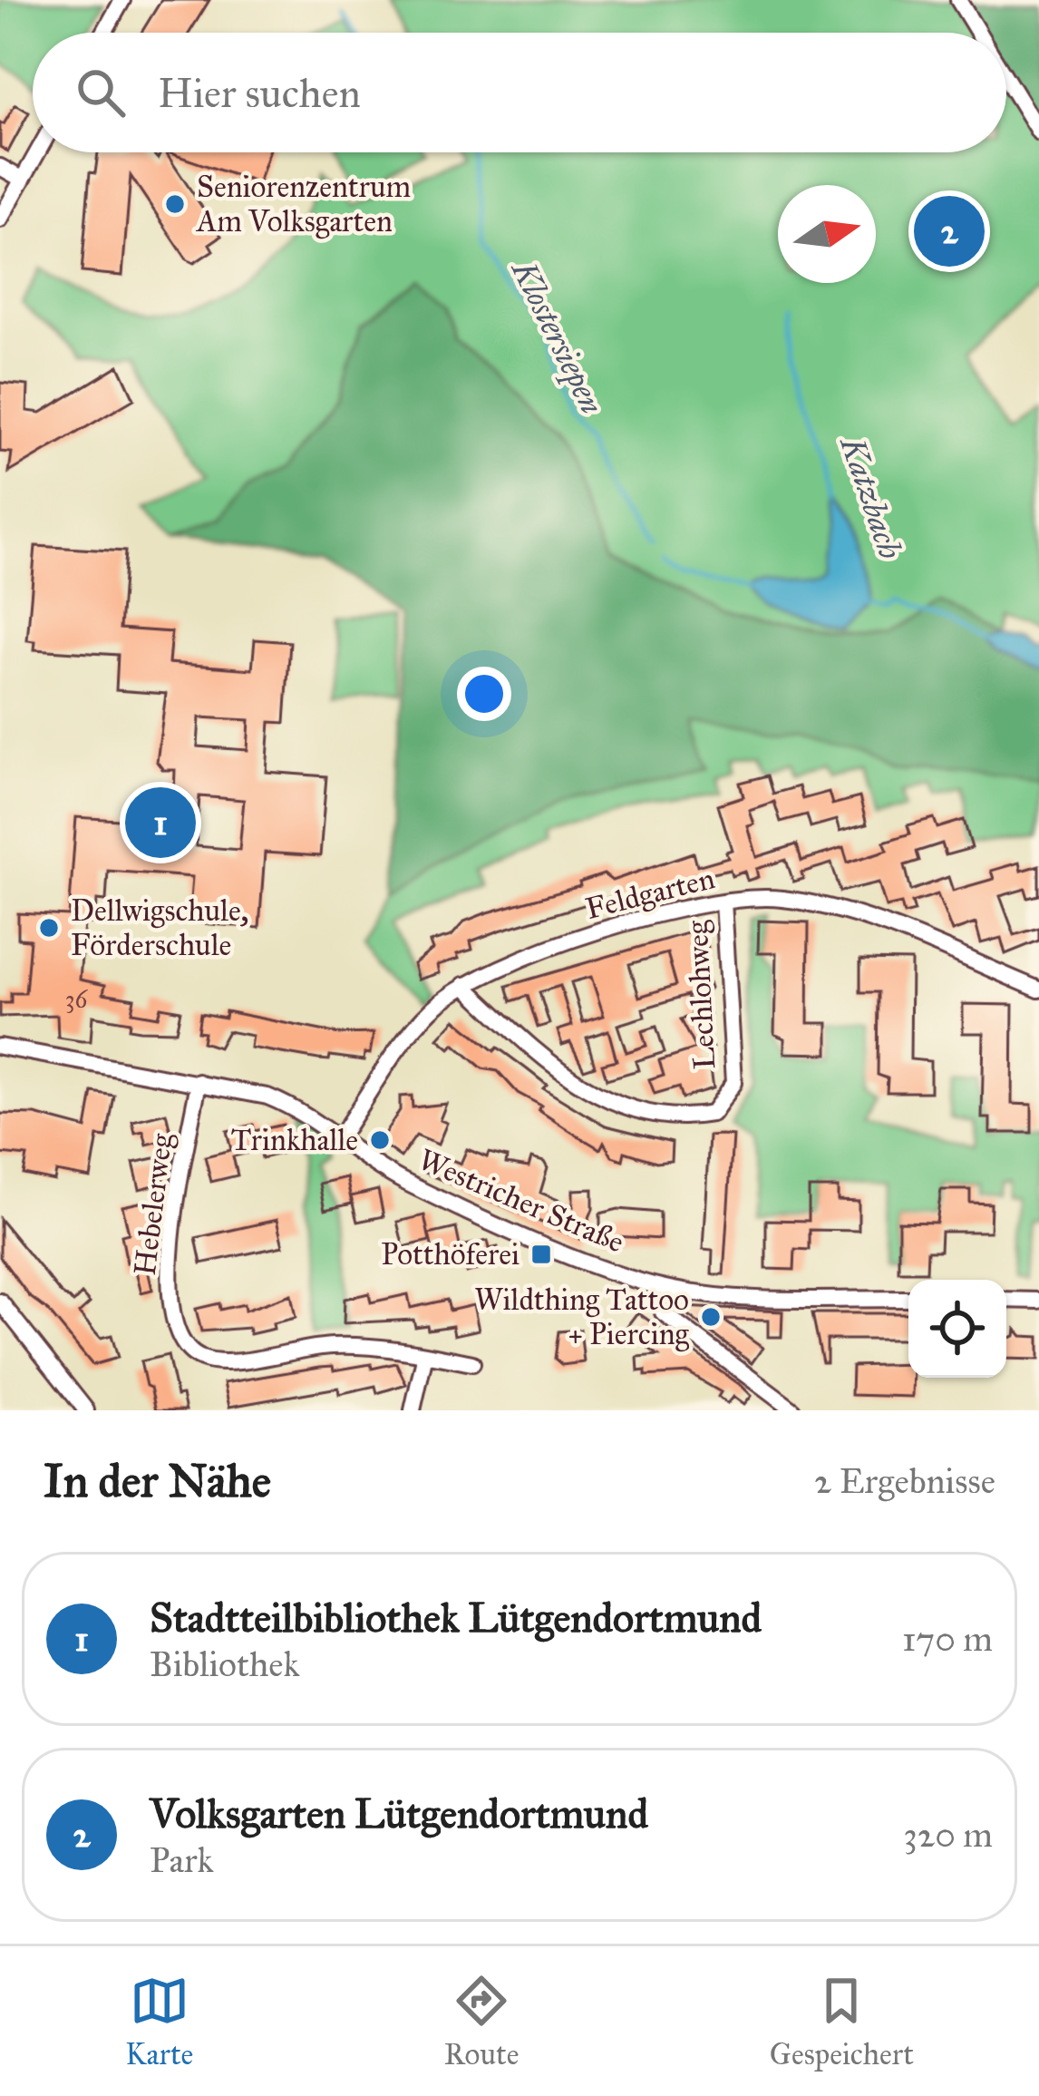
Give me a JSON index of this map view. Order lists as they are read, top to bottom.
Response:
{
  "streets": {
    "street": [
      "Feldgarten",
      "Lechlohweg",
      "Westricher Straße",
      "Hebelerweg"
    ]
  },
  "crossings": [
    ["Feldgarten", "Lechlohweg"],
    ["Feldgarten", "Westricher Straße"],
    ["Westricher Straße", "Hebelerweg"]
  ],
  "water": ["Klostersiepen", "Katzbach"],
  "places": {
    "other": [
      "Seniorenzentrum Am Volksgarten",
      "Dellwigschule, Förderschule",
      "Trinkhalle",
      "Wildthing Tattoo + Piercing"
    ],
    "transit": ["Potthöferei"]
  },
  "house_numbers": ["36"],
  "north": "right",
  "page": {
    "search": "Hier suchen",
    "pins": ["2", "1"],
    "heading": ["In der Nähe", "2 Ergebnisse"],
    "list": [
      {
        "mark": "1",
        "name": "Stadtteilbibliothek Lütgendortmund",
        "note": "Bibliothek",
        "value": "170 m"
      },
      {
        "mark": "2",
        "name": "Volksgarten Lütgendortmund",
        "note": "Park",
        "value": "320 m"
      }
    ],
    "nav": ["Karte", "Route", "Gespeichert"]
  }
}
